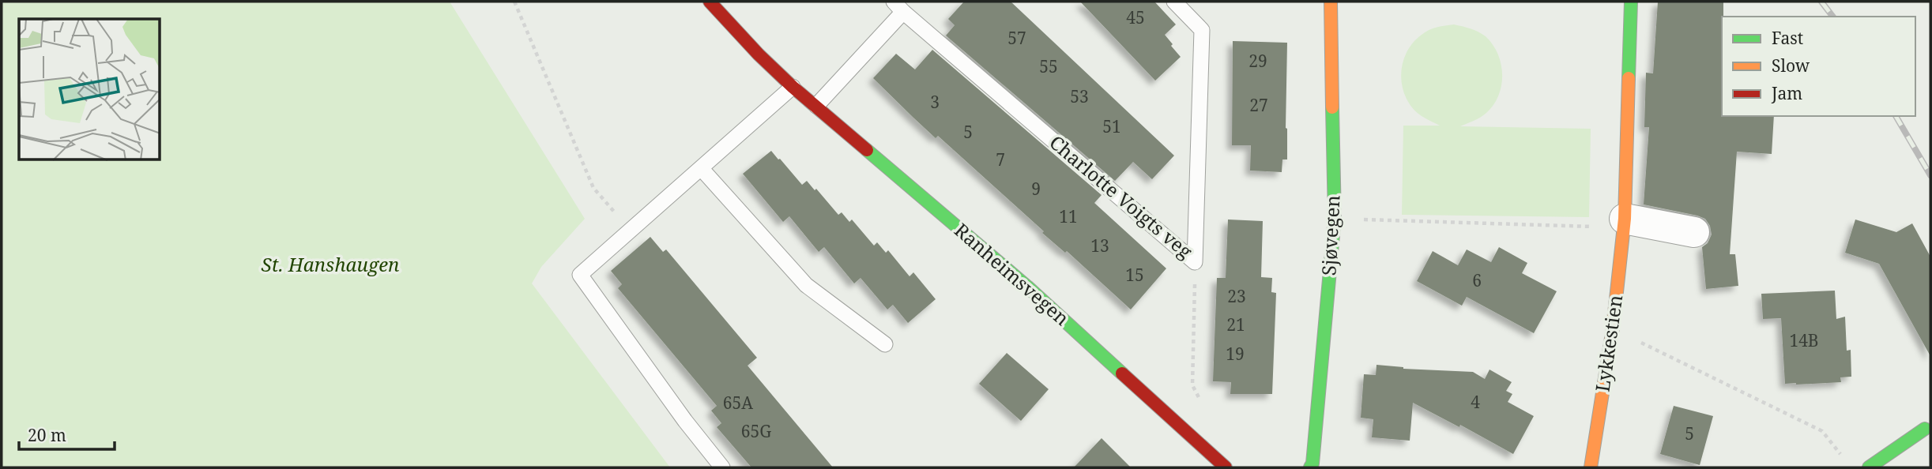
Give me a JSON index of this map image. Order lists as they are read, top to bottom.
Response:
{
  "streets": {
    "street": ["Sjøvegen", "Ranheimsvegen", "Lykkestien"],
    "lane": ["Charlotte Voigts veg"]
  },
  "parks": ["St. Hanshaugen"],
  "house_numbers": [
    "45",
    "57",
    "29",
    "55",
    "53",
    "3",
    "27",
    "51",
    "5",
    "7",
    "9",
    "11",
    "13",
    "15",
    "6",
    "23",
    "21",
    "14B",
    "19",
    "4",
    "65A",
    "65G",
    "5"
  ],
  "legend": ["Fast", "Slow", "Jam"],
  "scale_bar": "20 m"
}
